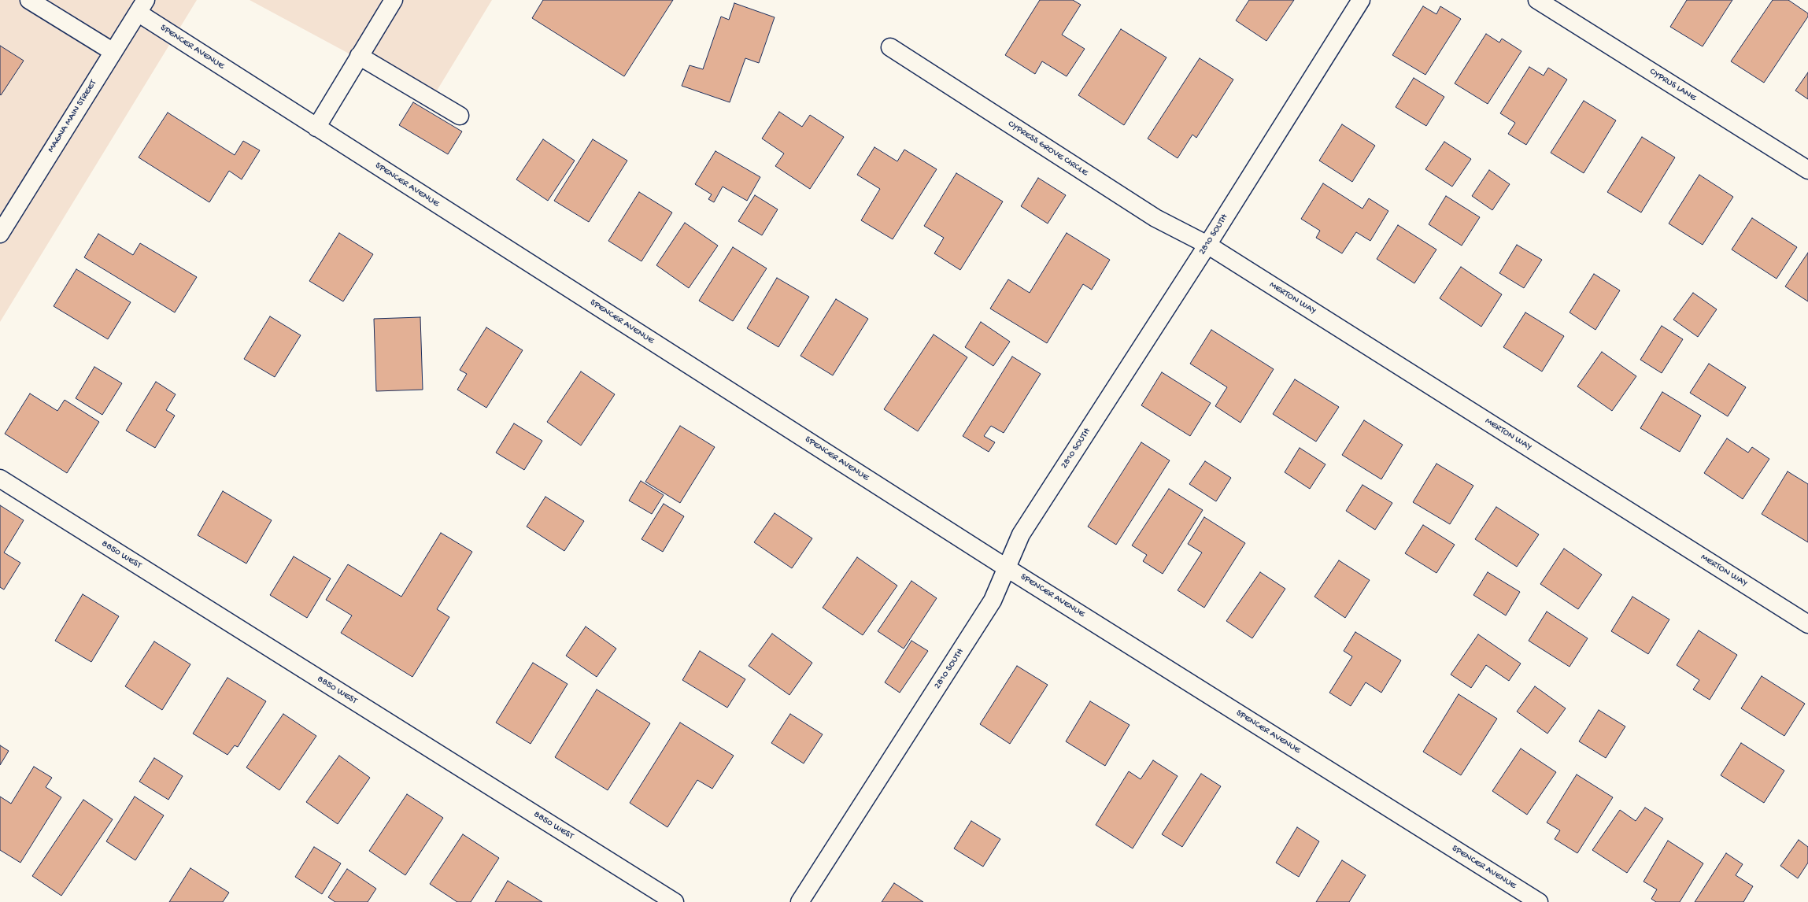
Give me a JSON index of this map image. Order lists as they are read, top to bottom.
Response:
{
  "streets": {
    "street": [
      "SPENCER AVENUE",
      "CYPRUS LANE",
      "MAGNA MAIN STREET",
      "CYPRESS GROVE CIRCLE",
      "2810 SOUTH",
      "MERTON WAY",
      "8850 WEST"
    ]
  },
  "crossings": [
    ["SPENCER AVENUE", "MAGNA MAIN STREET"],
    ["SPENCER AVENUE", "2810 SOUTH"],
    ["CYPRESS GROVE CIRCLE", "2810 SOUTH"],
    ["CYPRESS GROVE CIRCLE", "MERTON WAY"],
    ["2810 SOUTH", "MERTON WAY"]
  ]
}
